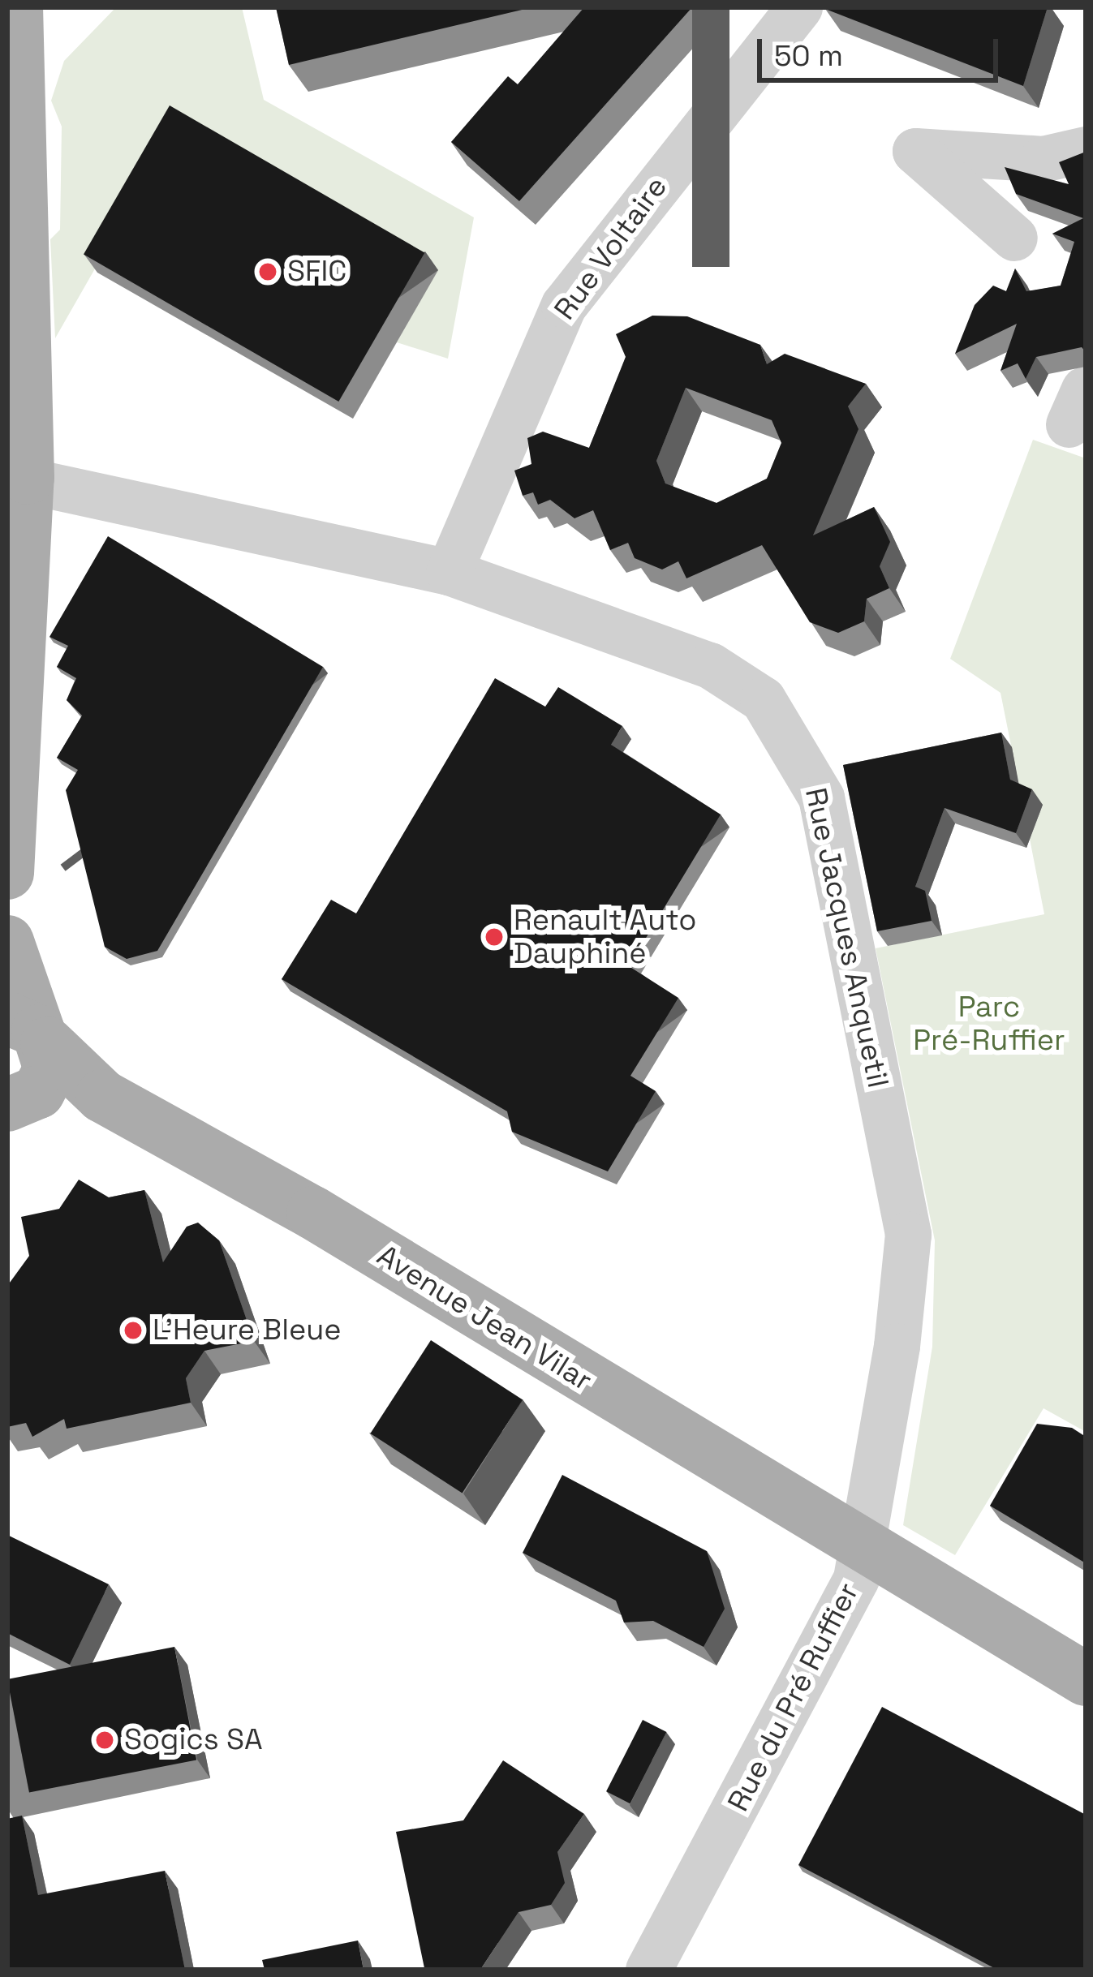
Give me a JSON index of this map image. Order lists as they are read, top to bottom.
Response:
{
  "streets": {
    "main road": ["Avenue Jean Vilar", "Rue du Pré Ruffier"],
    "street": ["Rue Voltaire", "Rue Jacques Anquetil"]
  },
  "crossings": [
    ["Rue Voltaire", "Rue Jacques Anquetil"],
    ["Rue Jacques Anquetil", "Avenue Jean Vilar"],
    ["Rue Jacques Anquetil", "Rue du Pré Ruffier"],
    ["Avenue Jean Vilar", "Rue du Pré Ruffier"]
  ],
  "parks": ["Parc Pré-Ruffier"],
  "places": [
    "SFIC",
    "Renault Auto Dauphiné",
    "L'Heure Bleue",
    "Sogics SA"
  ],
  "scale_bar": "50 m"
}
